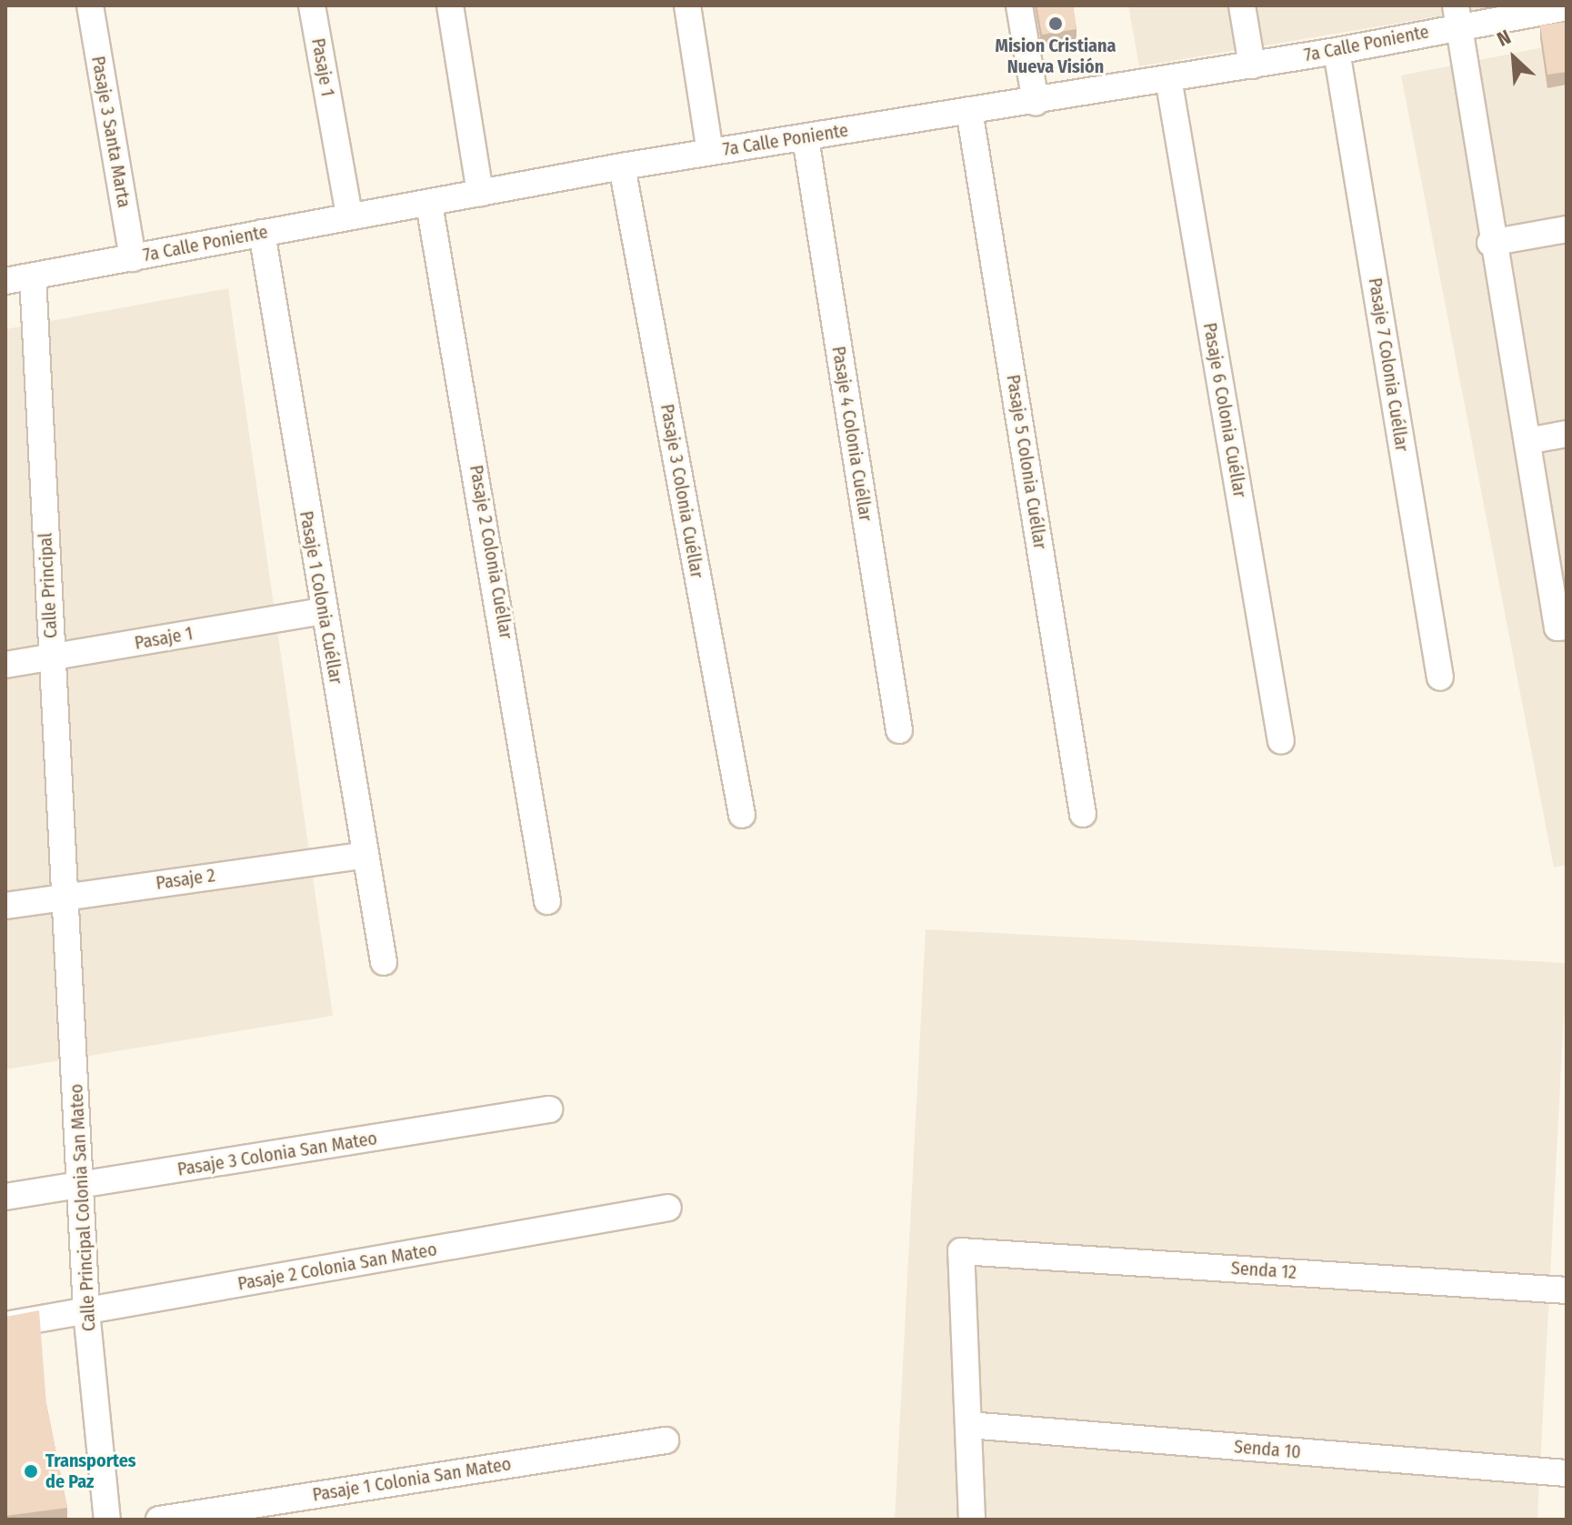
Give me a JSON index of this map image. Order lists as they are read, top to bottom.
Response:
{
  "streets": {
    "street": [
      "7a Calle Poniente",
      "Pasaje 1",
      "Pasaje 3 Santa Marta",
      "Pasaje 7 Colonia Cuéllar",
      "Pasaje 6 Colonia Cuéllar",
      "Pasaje 4 Colonia Cuéllar",
      "Pasaje 5 Colonia Cuéllar",
      "Pasaje 3 Colonia Cuéllar",
      "Pasaje 2 Colonia Cuéllar",
      "Calle Principal",
      "Pasaje 1 Colonia Cuéllar",
      "Pasaje 2",
      "Pasaje 3 Colonia San Mateo",
      "Calle Principal Colonia San Mateo",
      "Pasaje 2 Colonia San Mateo",
      "Senda 12",
      "Senda 10",
      "Pasaje 1 Colonia San Mateo"
    ]
  },
  "crossings": [
    ["7a Calle Poniente", "Pasaje 1"],
    ["7a Calle Poniente", "Pasaje 3 Santa Marta"],
    ["7a Calle Poniente", "Pasaje 7 Colonia Cuéllar"],
    ["7a Calle Poniente", "Pasaje 6 Colonia Cuéllar"],
    ["7a Calle Poniente", "Pasaje 4 Colonia Cuéllar"],
    ["7a Calle Poniente", "Pasaje 5 Colonia Cuéllar"],
    ["7a Calle Poniente", "Pasaje 3 Colonia Cuéllar"],
    ["7a Calle Poniente", "Pasaje 2 Colonia Cuéllar"],
    ["7a Calle Poniente", "Calle Principal"],
    ["7a Calle Poniente", "Pasaje 1 Colonia Cuéllar"],
    ["Pasaje 1", "Calle Principal"],
    ["Pasaje 1", "Pasaje 1 Colonia Cuéllar"],
    ["Calle Principal", "Pasaje 2"],
    ["Calle Principal", "Calle Principal Colonia San Mateo"],
    ["Pasaje 1 Colonia Cuéllar", "Pasaje 2"],
    ["Pasaje 2", "Calle Principal Colonia San Mateo"],
    ["Pasaje 3 Colonia San Mateo", "Calle Principal Colonia San Mateo"],
    ["Calle Principal Colonia San Mateo", "Pasaje 2 Colonia San Mateo"],
    ["Senda 12", "Senda 10"]
  ],
  "places": ["Mision Cristiana Nueva Visión", "Transportes de Paz"],
  "north": "top left"
}
